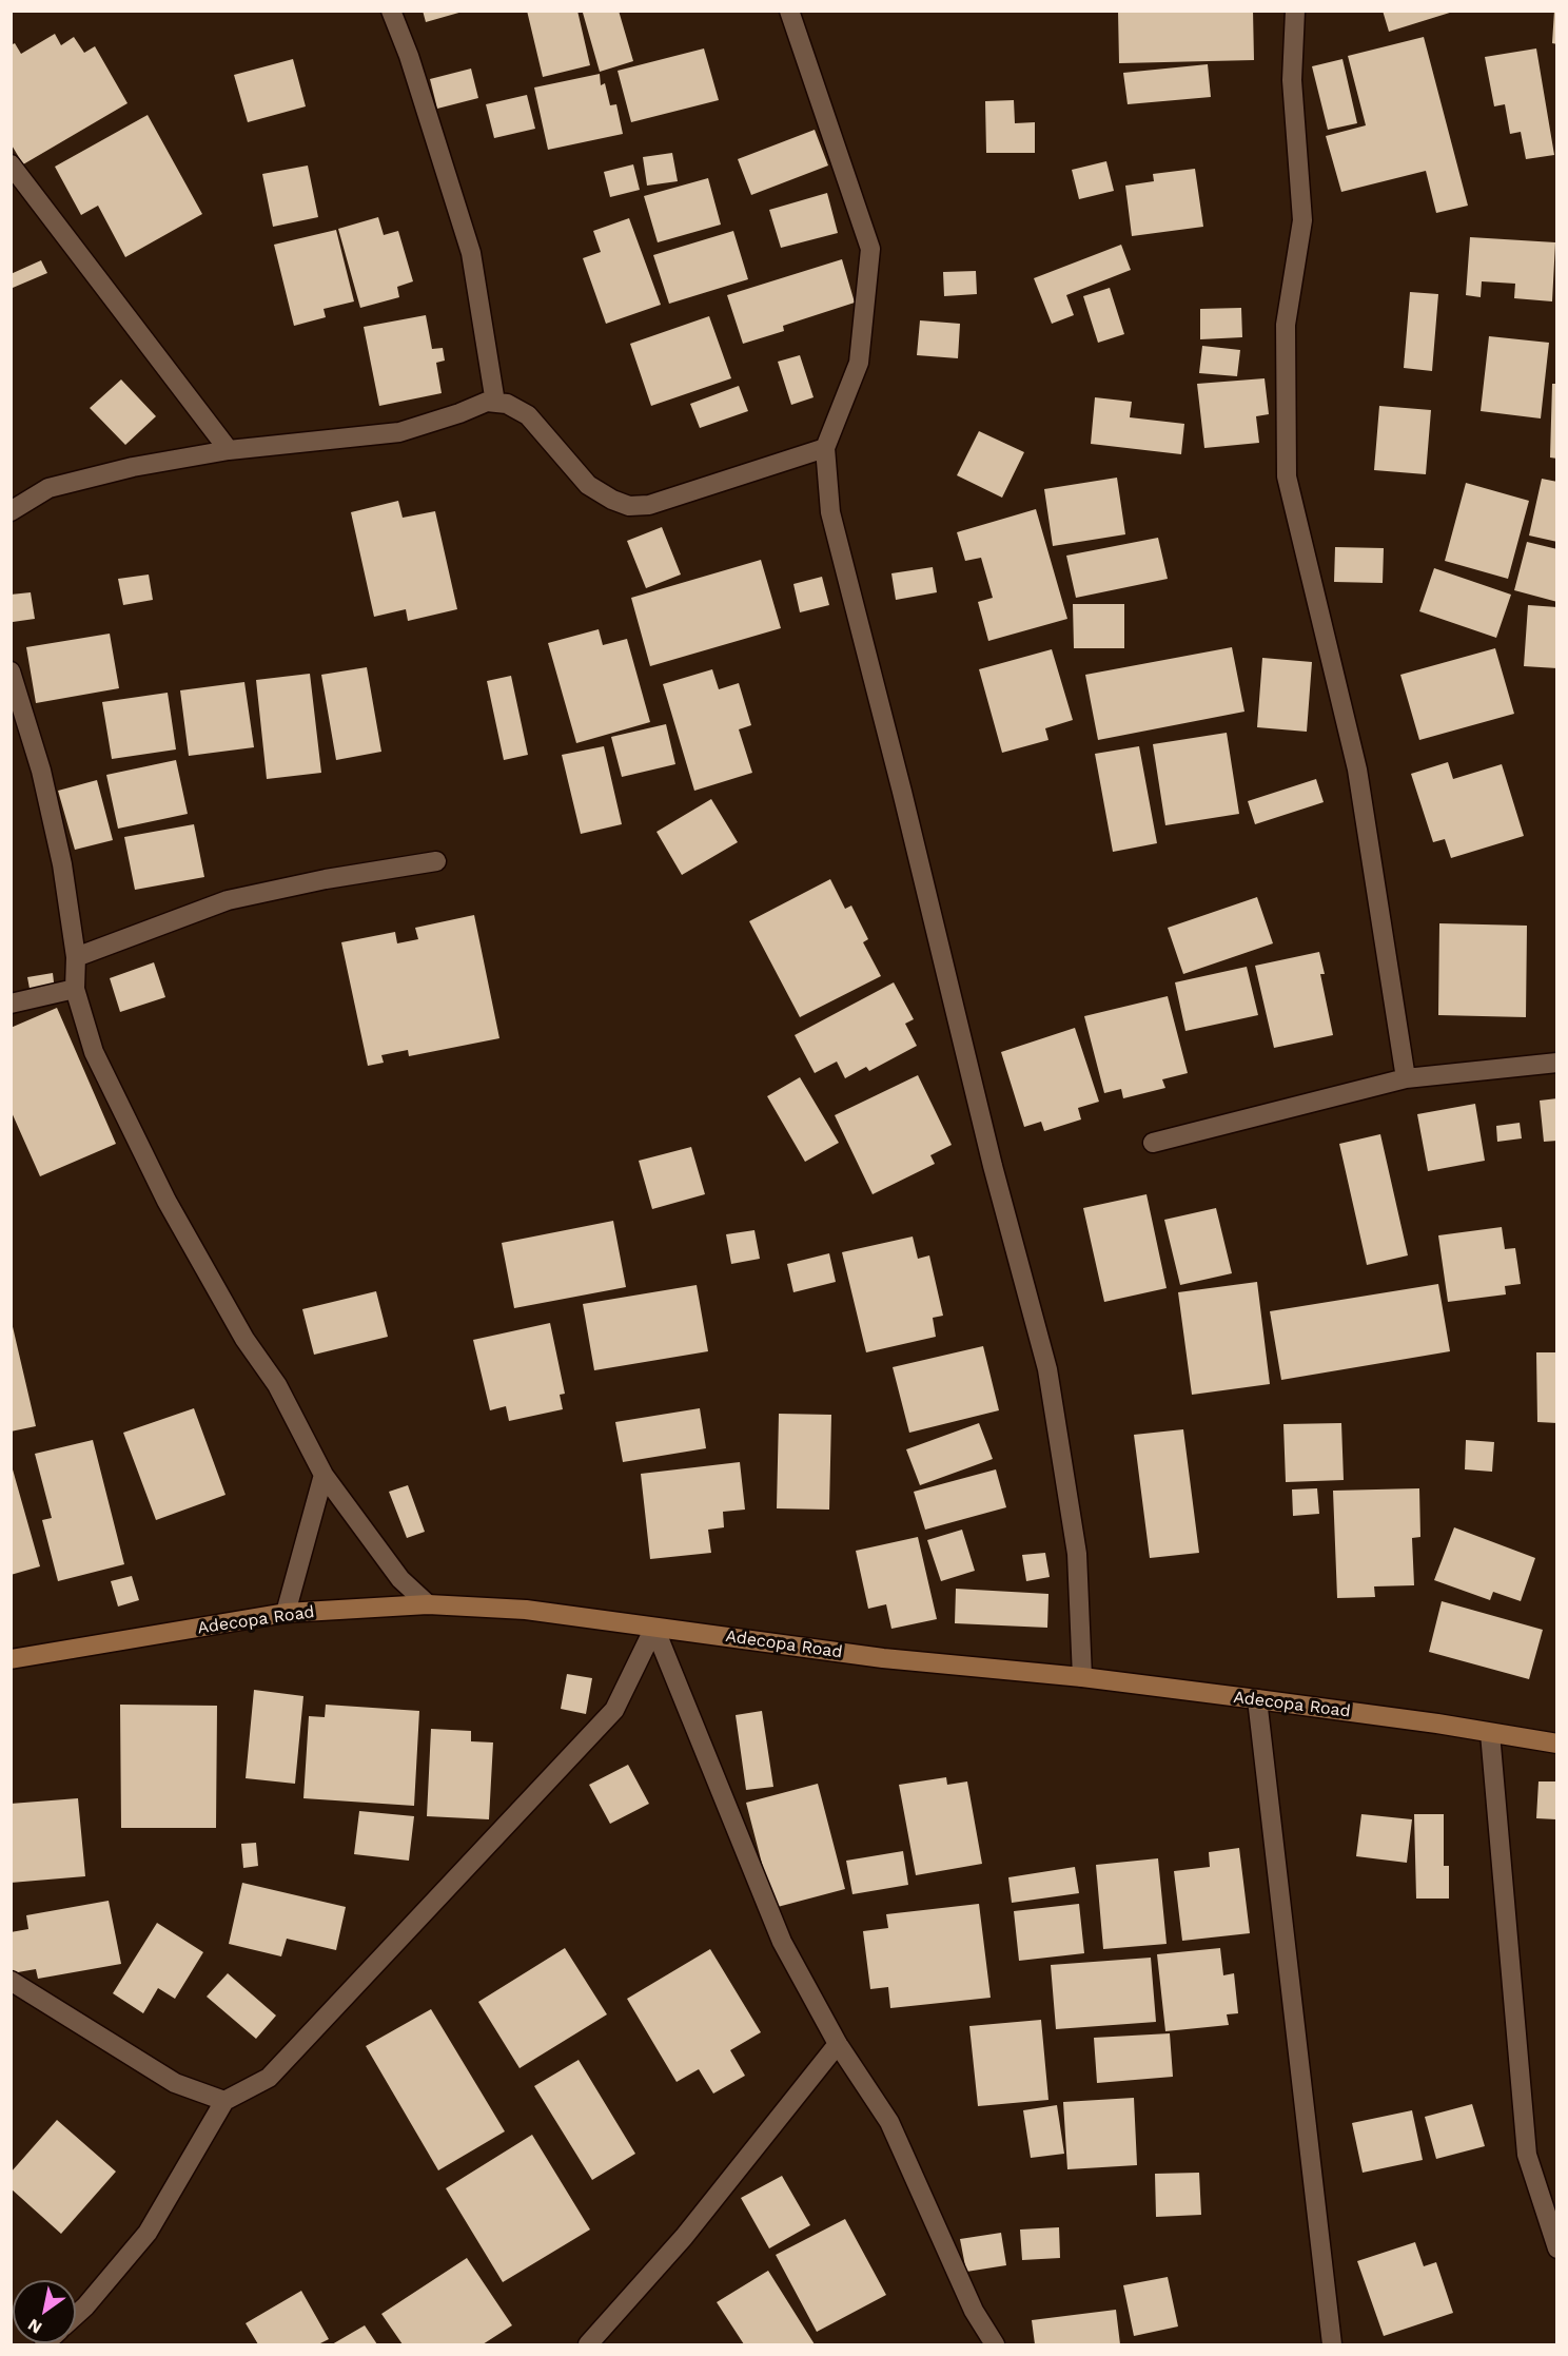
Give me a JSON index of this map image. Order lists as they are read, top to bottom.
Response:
{
  "streets": {
    "street": ["Adecopa Road"]
  },
  "north": "bottom left"
}
